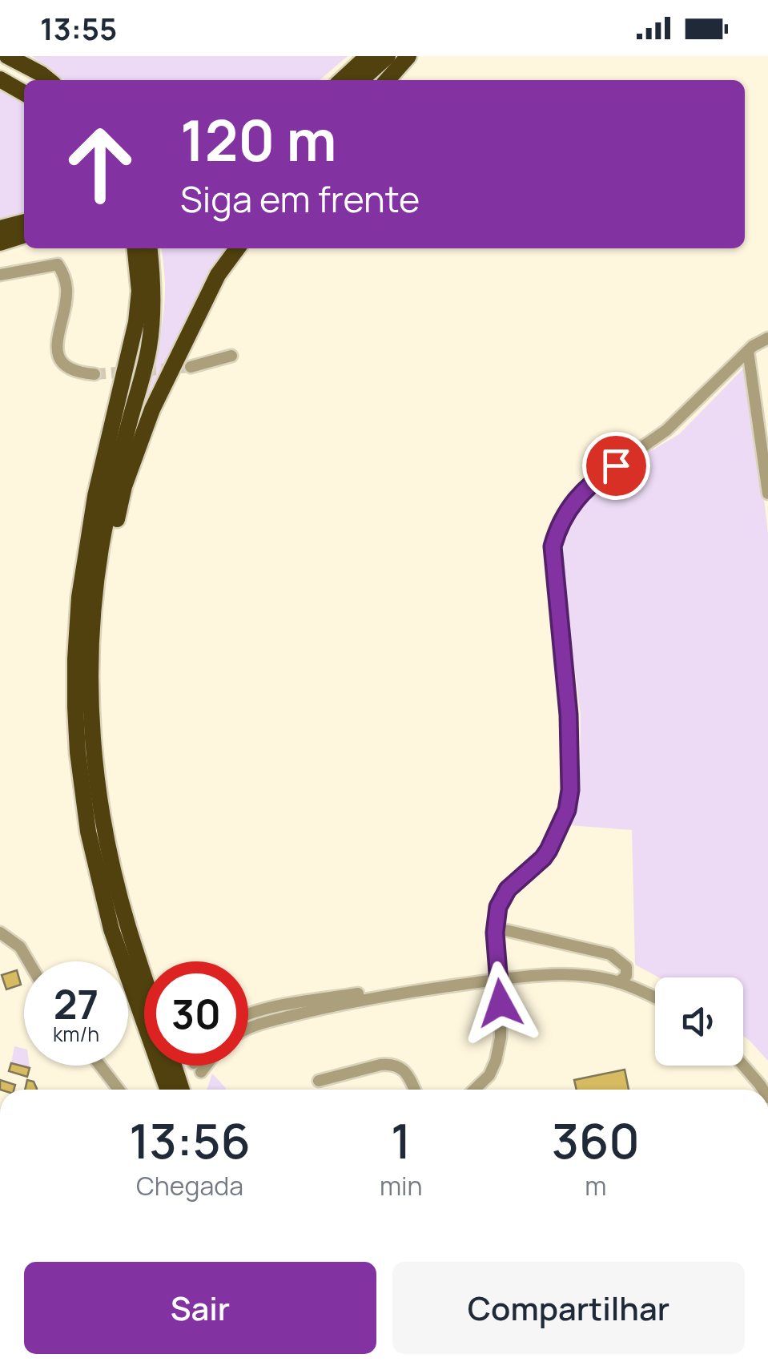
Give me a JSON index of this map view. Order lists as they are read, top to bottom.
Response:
{
  "page": {
    "status": "13:55",
    "turn": ["120 m", "Siga em frente"],
    "speed": "27 km/h",
    "limit": "30",
    "eta": [
      "13:56",
      "Chegada",
      "1",
      "min",
      "360",
      "m"
    ],
    "buttons": ["Sair", "Compartilhar"]
  }
}
